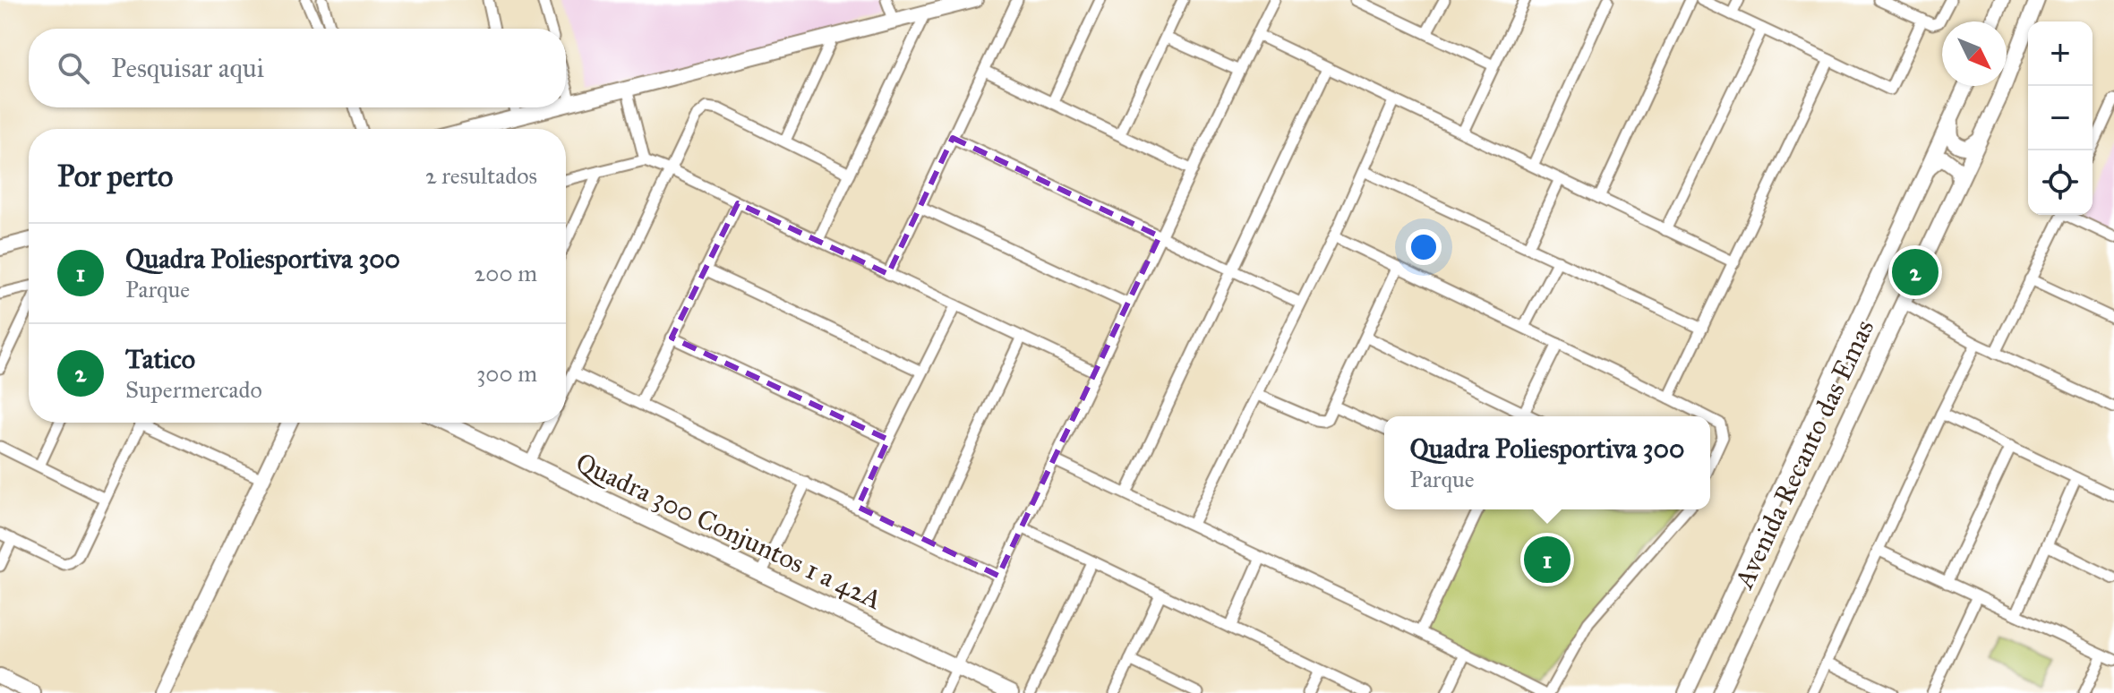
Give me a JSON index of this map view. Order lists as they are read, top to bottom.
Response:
{
  "streets": {
    "main road": ["Avenida Recanto das Emas", "Quadra 300 Conjuntos 1 a 42A"]
  },
  "north": "bottom right",
  "page": {
    "map_buttons": ["+", "−"],
    "search": "Pesquisar aqui",
    "heading": ["Por perto", "2 resultados"],
    "list": [
      {
        "mark": "1",
        "name": "Quadra Poliesportiva 300",
        "note": "Parque",
        "value": "200 m"
      },
      {
        "mark": "2",
        "name": "Tatico",
        "note": "Supermercado",
        "value": "300 m"
      }
    ],
    "pins": ["2", "1"],
    "popup": ["Quadra Poliesportiva 300", "Parque"]
  }
}
